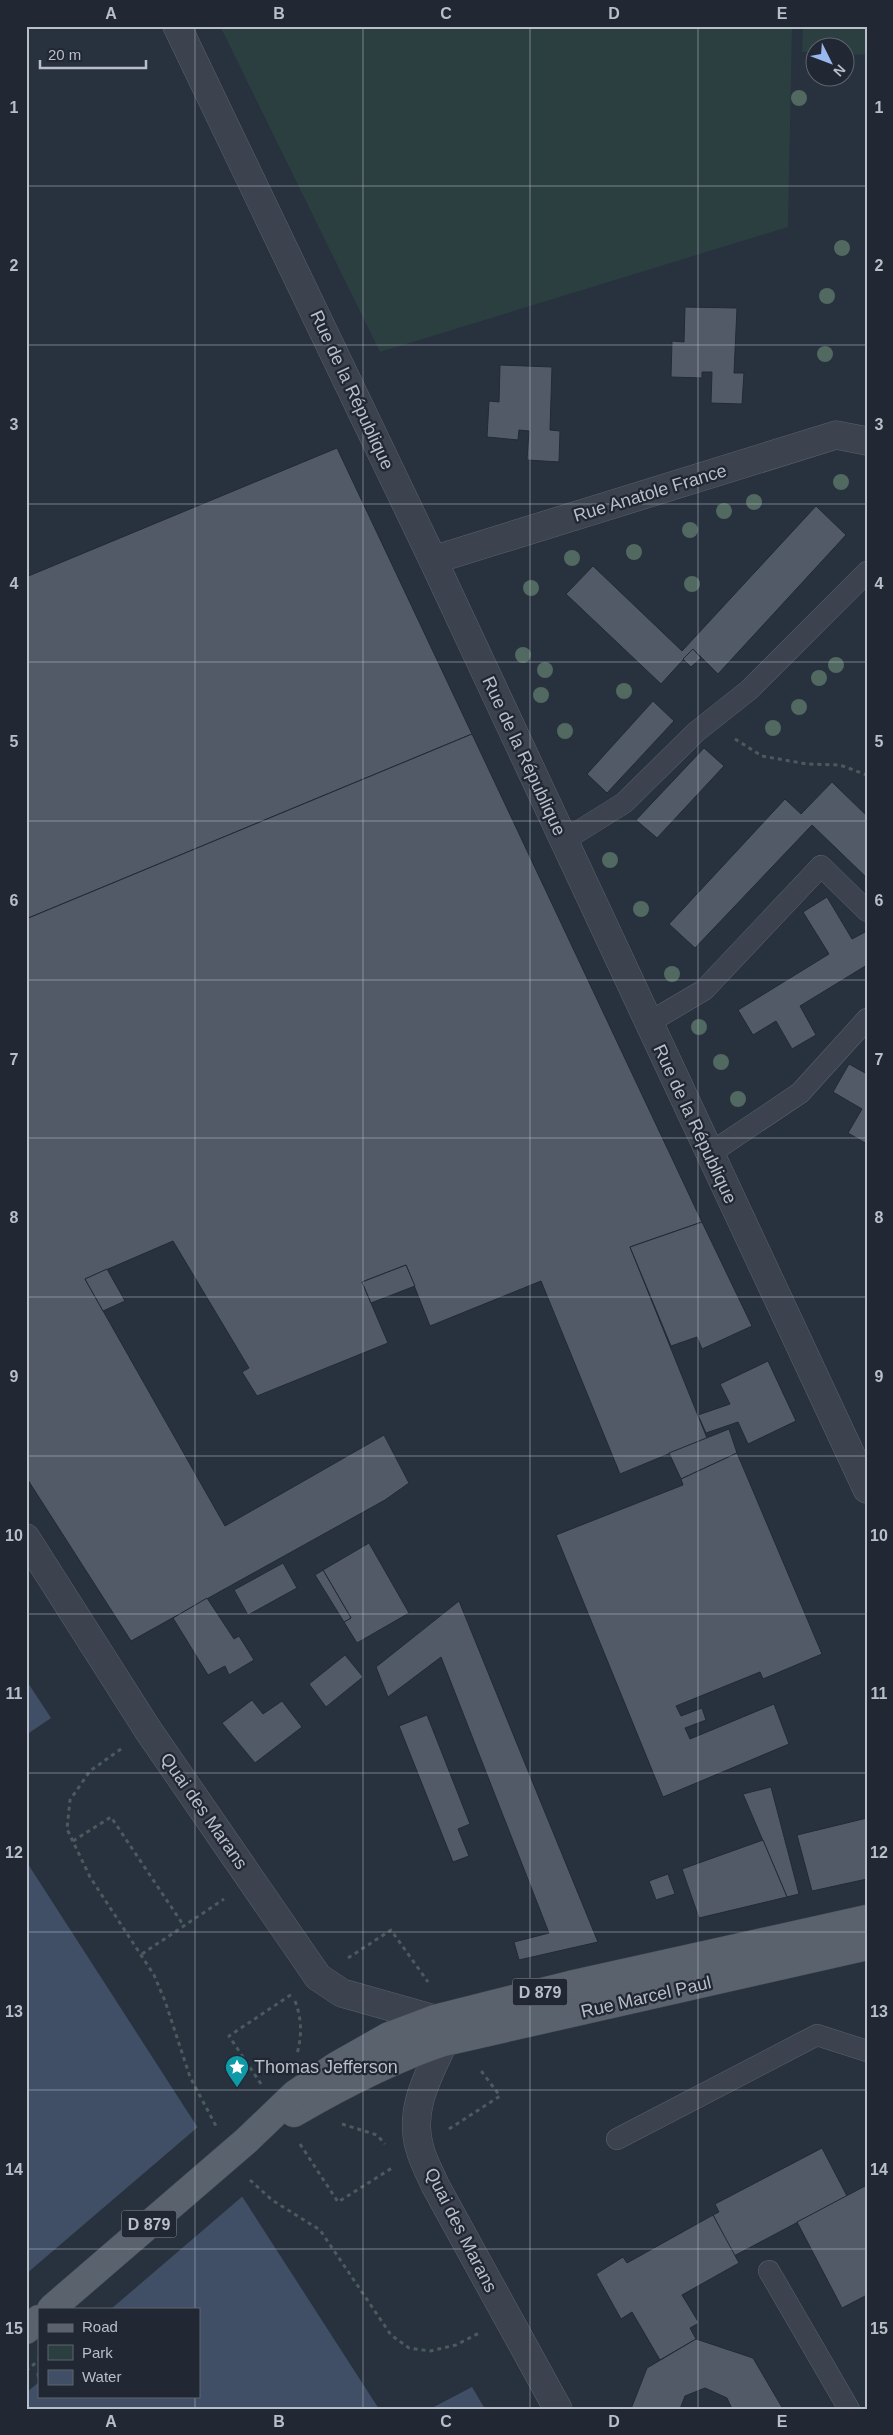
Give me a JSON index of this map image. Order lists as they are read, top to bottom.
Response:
{
  "streets": {
    "main road": ["D 879", "Rue Marcel Paul"],
    "street": ["Rue de la République", "Rue Anatole France", "Quai des Marans"]
  },
  "crossings": [
    ["Rue de la République", "Rue Anatole France"],
    ["Quai des Marans", "Rue Marcel Paul"]
  ],
  "places": {
    "place": ["Thomas Jefferson"]
  },
  "legend": ["Road", "Park", "Water"],
  "scale_bar": "20 m",
  "north": "bottom right",
  "grid": {
    "columns": [
      "A",
      "B",
      "C",
      "D",
      "E"
    ],
    "rows": [
      "1",
      "2",
      "3",
      "4",
      "5",
      "6",
      "7",
      "8",
      "9",
      "10",
      "11",
      "12",
      "13",
      "14",
      "15"
    ]
  }
}
